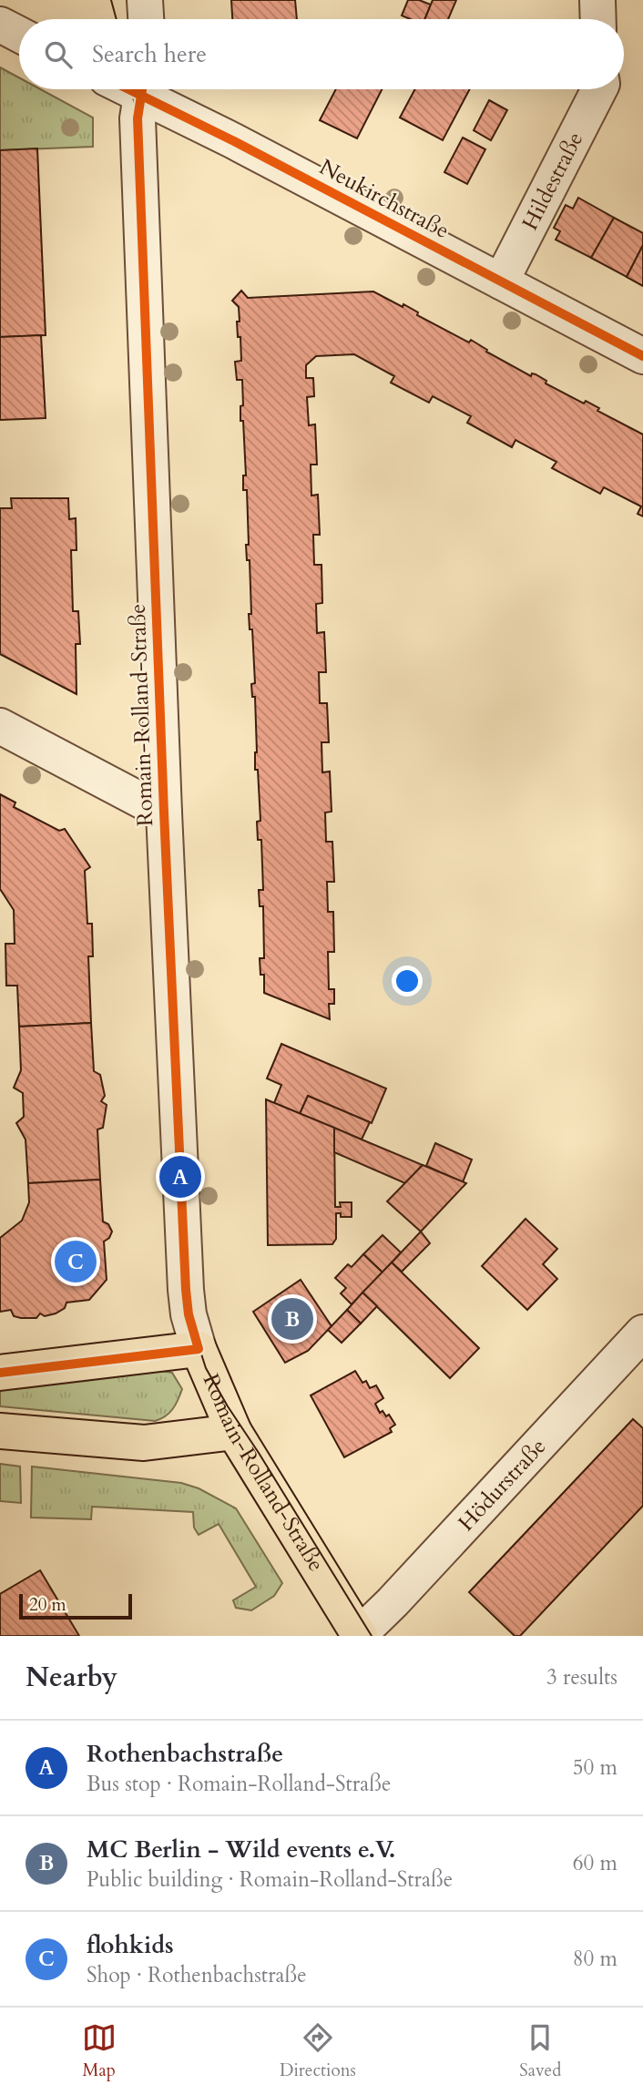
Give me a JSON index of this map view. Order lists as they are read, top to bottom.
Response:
{
  "streets": {
    "main road": ["Romain-Rolland-Straße"],
    "street": ["Hildestraße", "Neukirchstraße", "Hödurstraße"]
  },
  "crossings": [
    ["Hildestraße", "Neukirchstraße"],
    ["Romain-Rolland-Straße", "Hödurstraße"]
  ],
  "scale_bar": "20 m",
  "page": {
    "search": "Search here",
    "pins": ["A", "C", "B"],
    "scale": "20 m",
    "heading": ["Nearby", "3 results"],
    "list": [
      {
        "mark": "A",
        "name": "Rothenbachstraße",
        "note": "Bus stop · Romain-Rolland-Straße",
        "value": "50 m"
      },
      {
        "mark": "B",
        "name": "MC Berlin - Wild events e.V.",
        "note": "Public building · Romain-Rolland-Straße",
        "value": "60 m"
      },
      {
        "mark": "C",
        "name": "flohkids",
        "note": "Shop · Rothenbachstraße",
        "value": "80 m"
      }
    ],
    "nav": ["Map", "Directions", "Saved"]
  }
}
